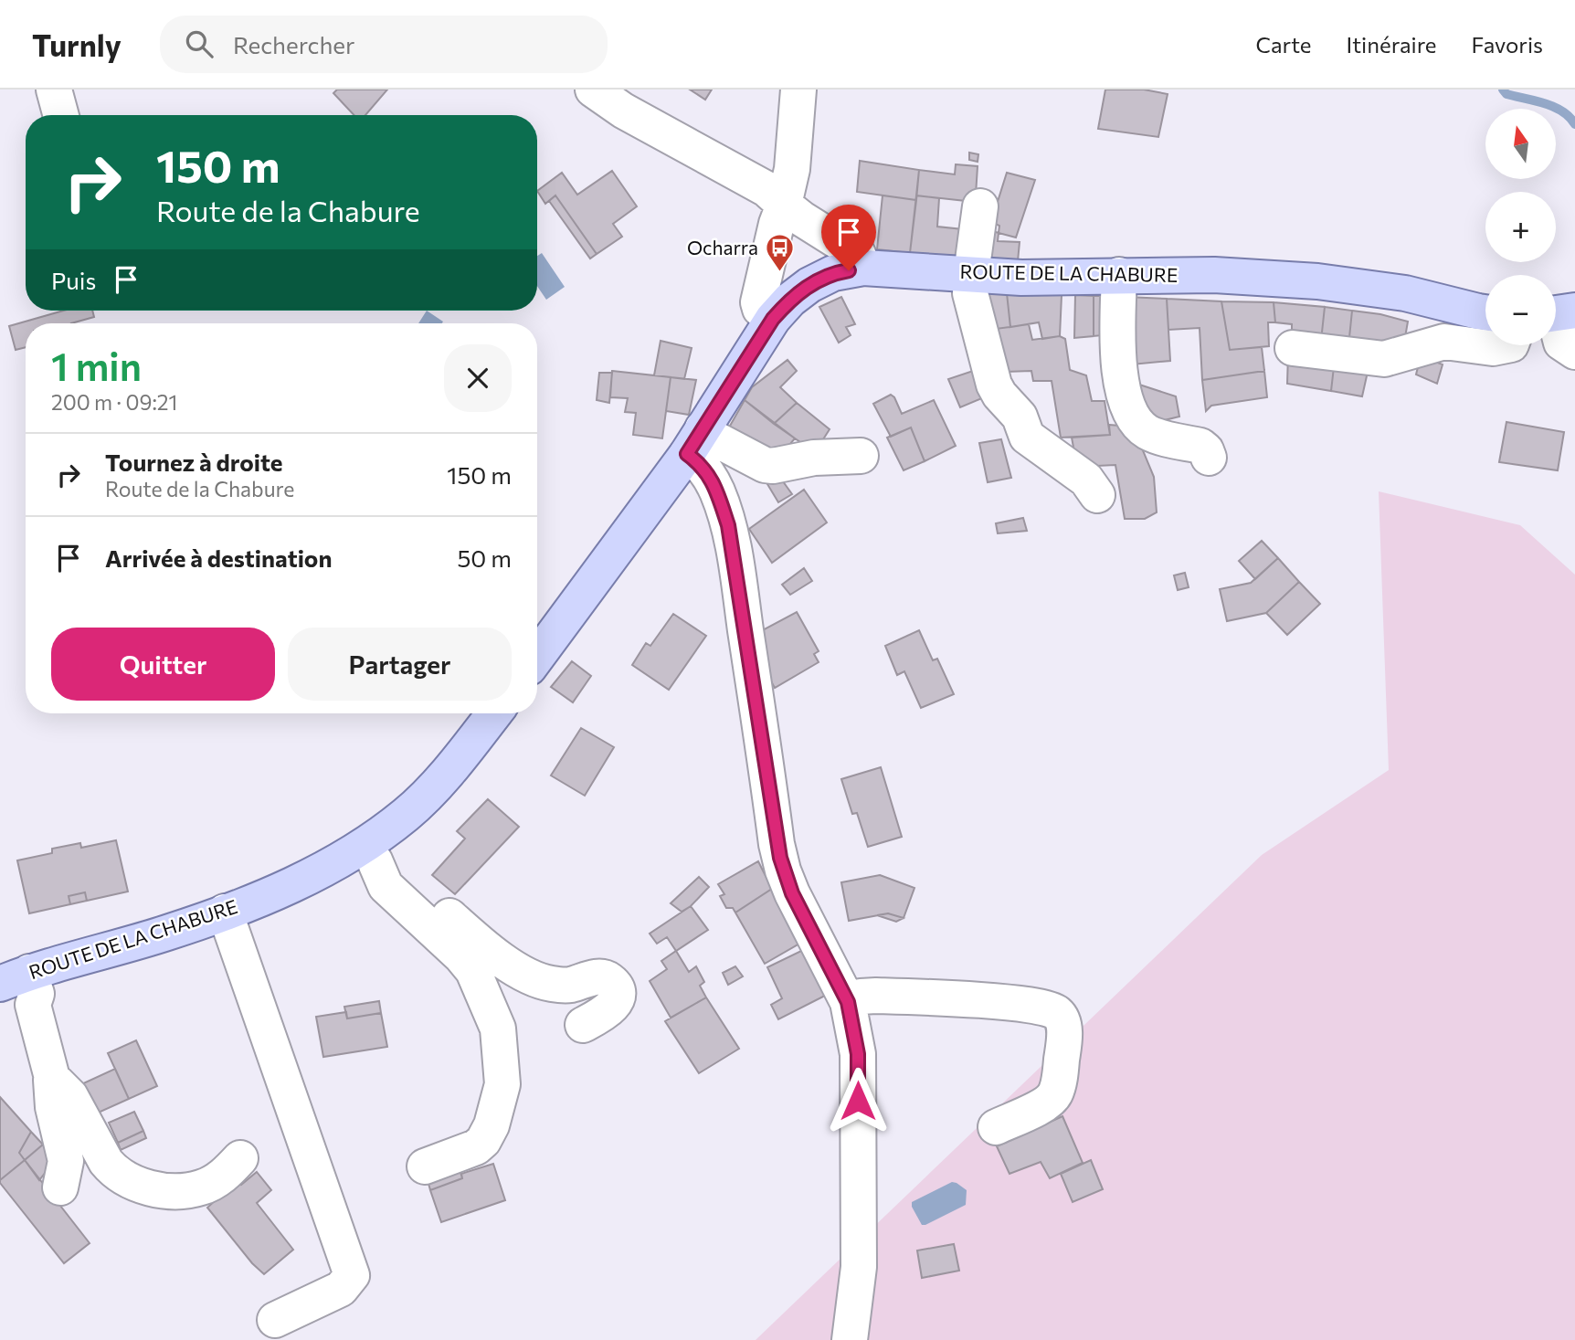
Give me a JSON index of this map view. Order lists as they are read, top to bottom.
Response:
{
  "streets": {
    "main road": ["ROUTE DE LA CHABURE"]
  },
  "places": {
    "bus stop": ["Ocharra"]
  },
  "north": "top",
  "page": {
    "header": "Turnly",
    "search": "Rechercher",
    "nav": ["Carte", "Itinéraire", "Favoris"],
    "map_buttons": ["+", "−"],
    "turn": ["150 m", "Route de la Chabure"],
    "then": "Puis",
    "heading": ["1 min", "200 m · 09:21"],
    "list": [
      {
        "name": "Tournez à droite",
        "note": "Route de la Chabure",
        "value": "150 m"
      },
      {
        "name": "Arrivée à destination",
        "value": "50 m"
      }
    ],
    "buttons": ["Quitter", "Partager"]
  }
}
